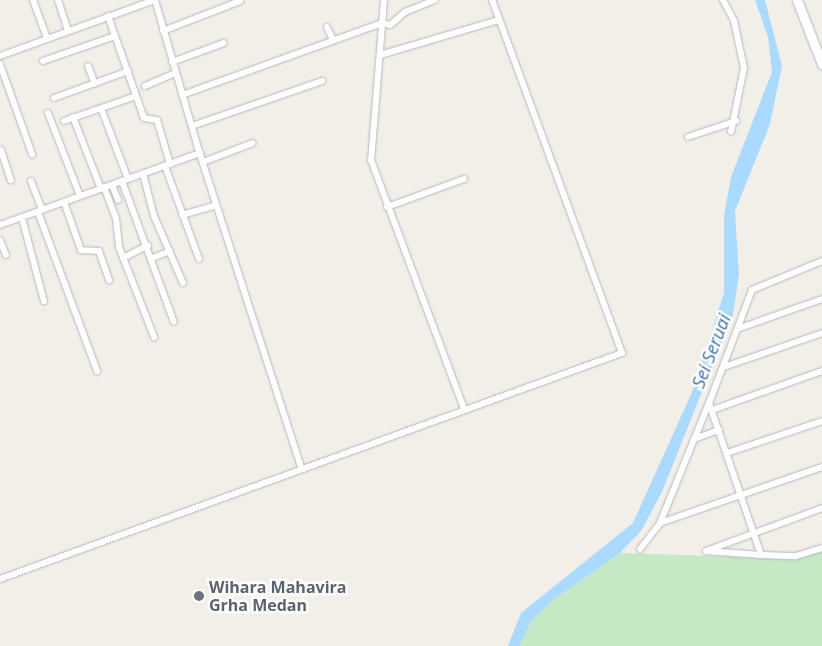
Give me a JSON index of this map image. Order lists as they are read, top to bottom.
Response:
{
  "water": ["Sei Seruai"],
  "places": ["Wihara Mahavira Grha Medan"]
}
